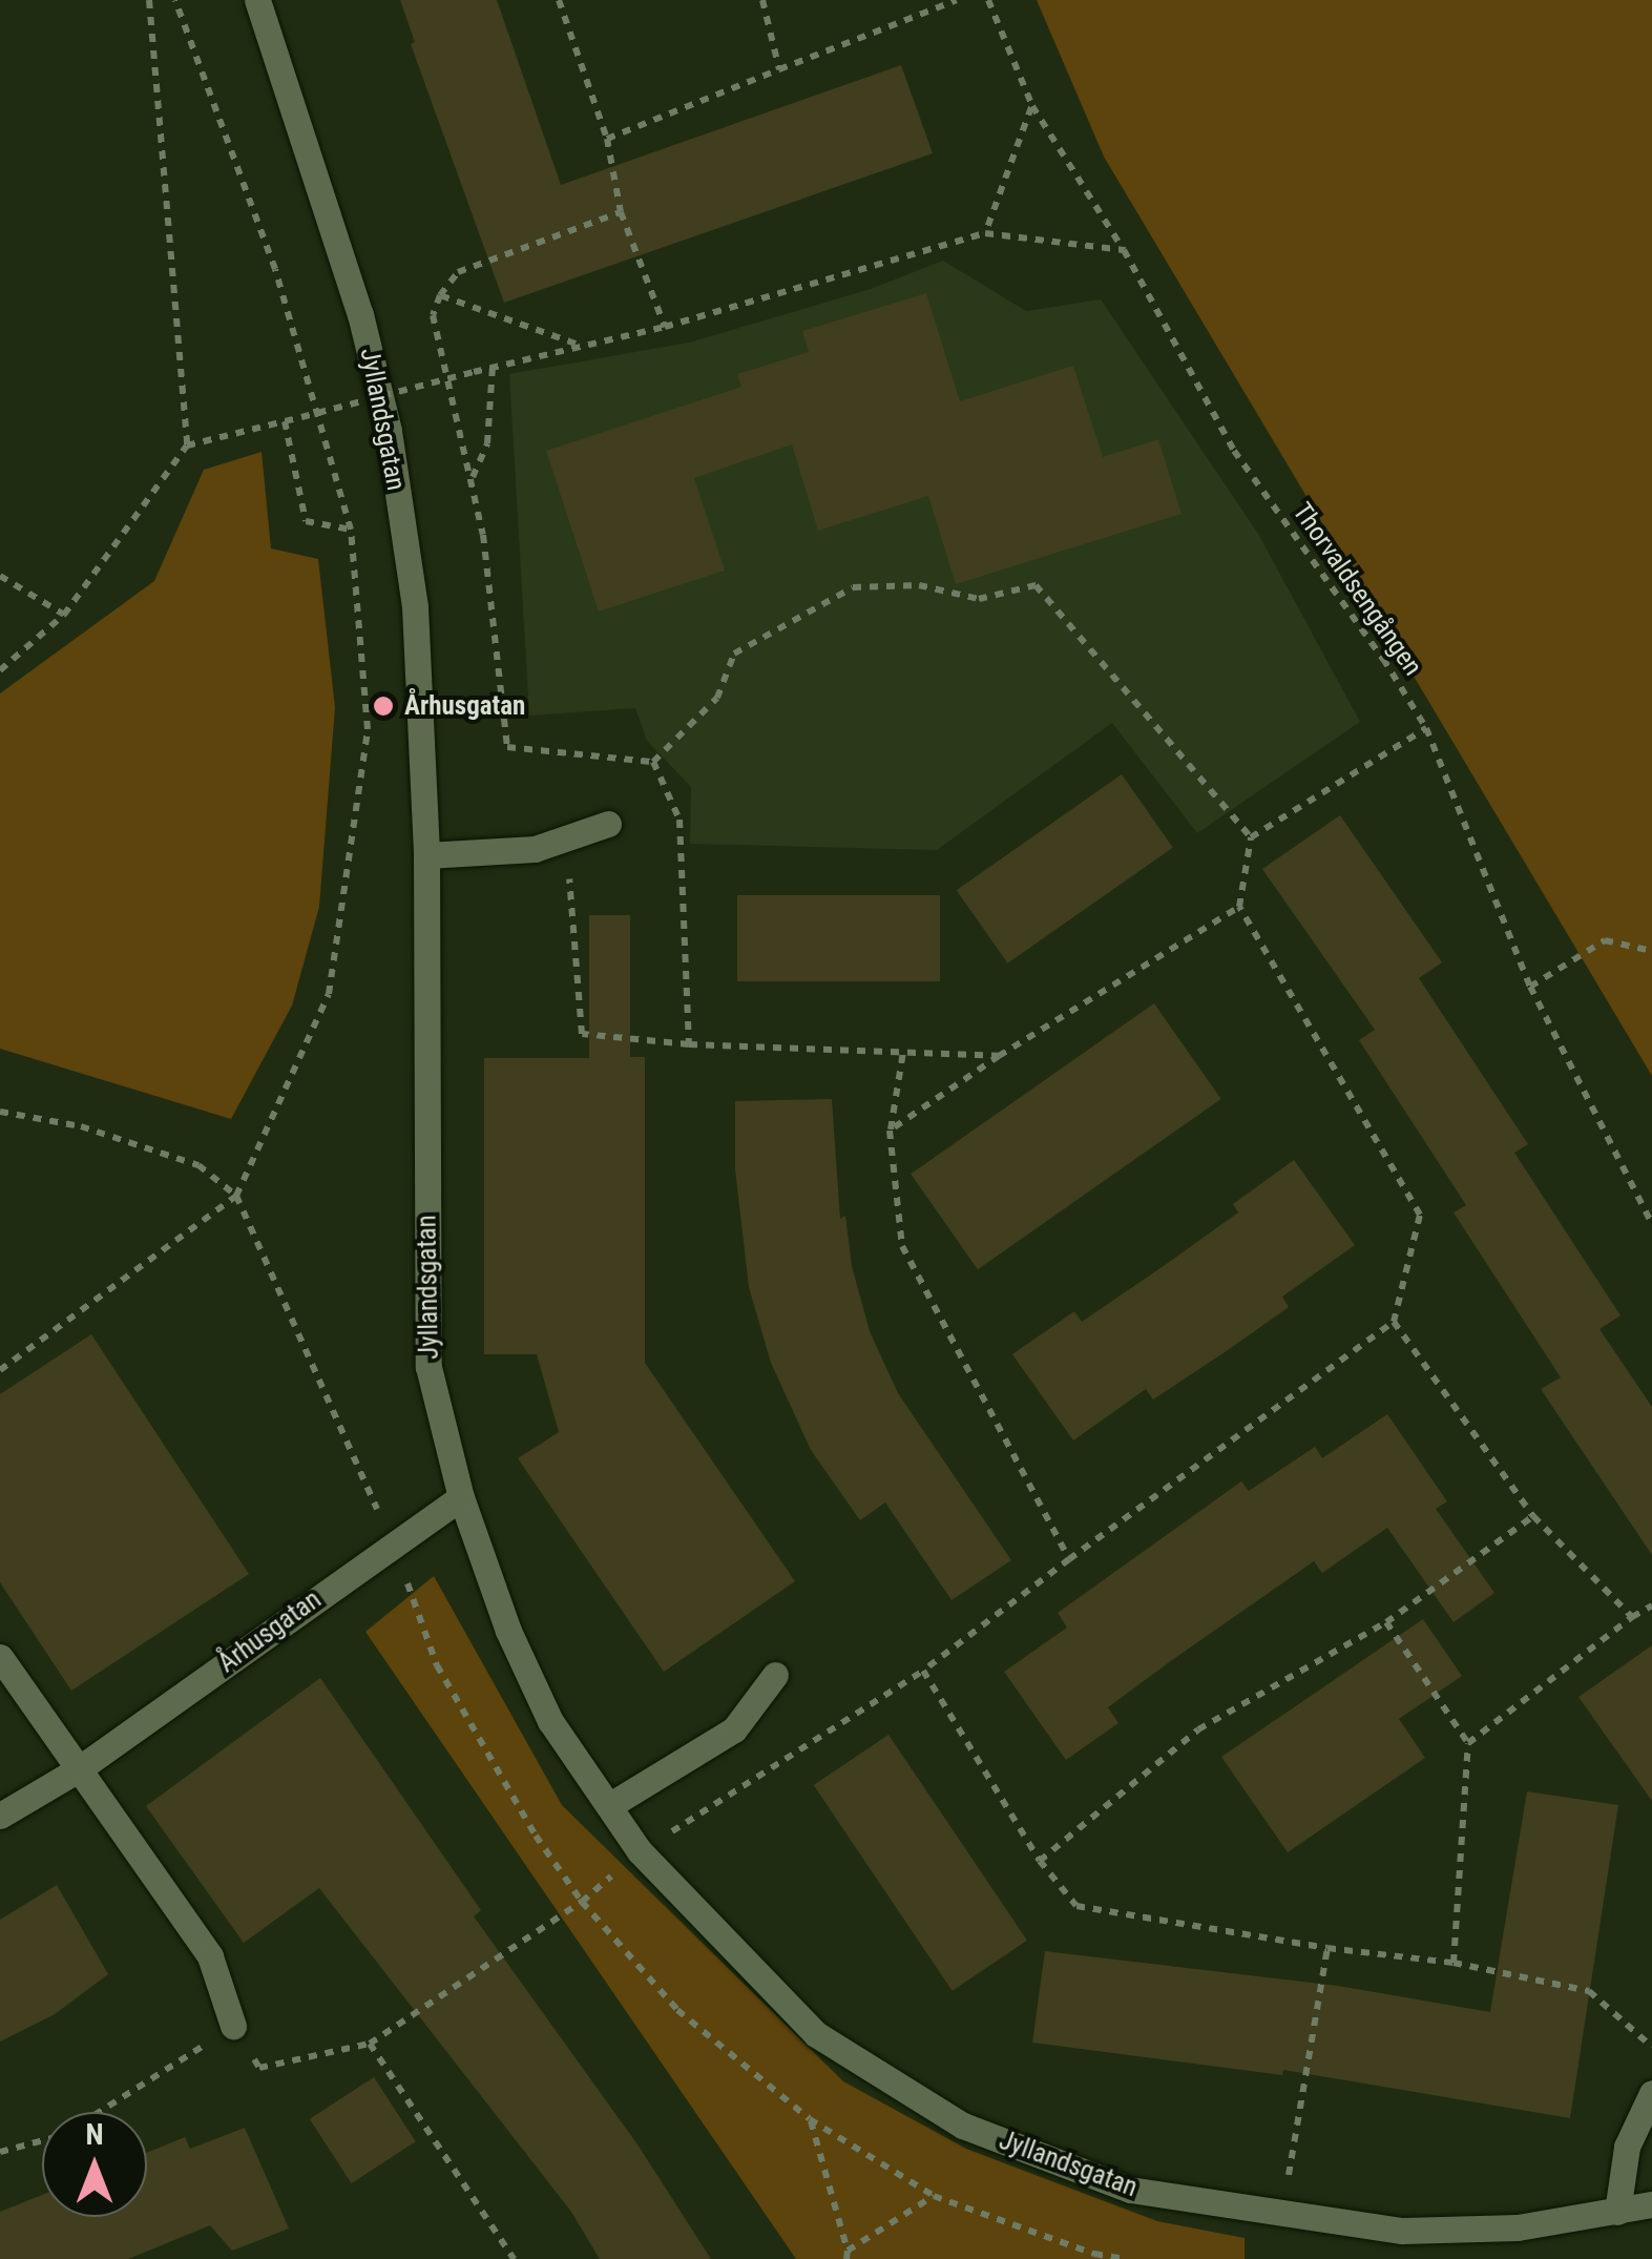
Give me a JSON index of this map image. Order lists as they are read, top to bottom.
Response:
{
  "streets": {
    "street": ["Jyllandsgatan", "Århusgatan"],
    "path": ["Thorvaldsengången"]
  },
  "crossings": [
    ["Jyllandsgatan", "Århusgatan"]
  ],
  "places": ["Århusgatan"],
  "north": "top"
}
